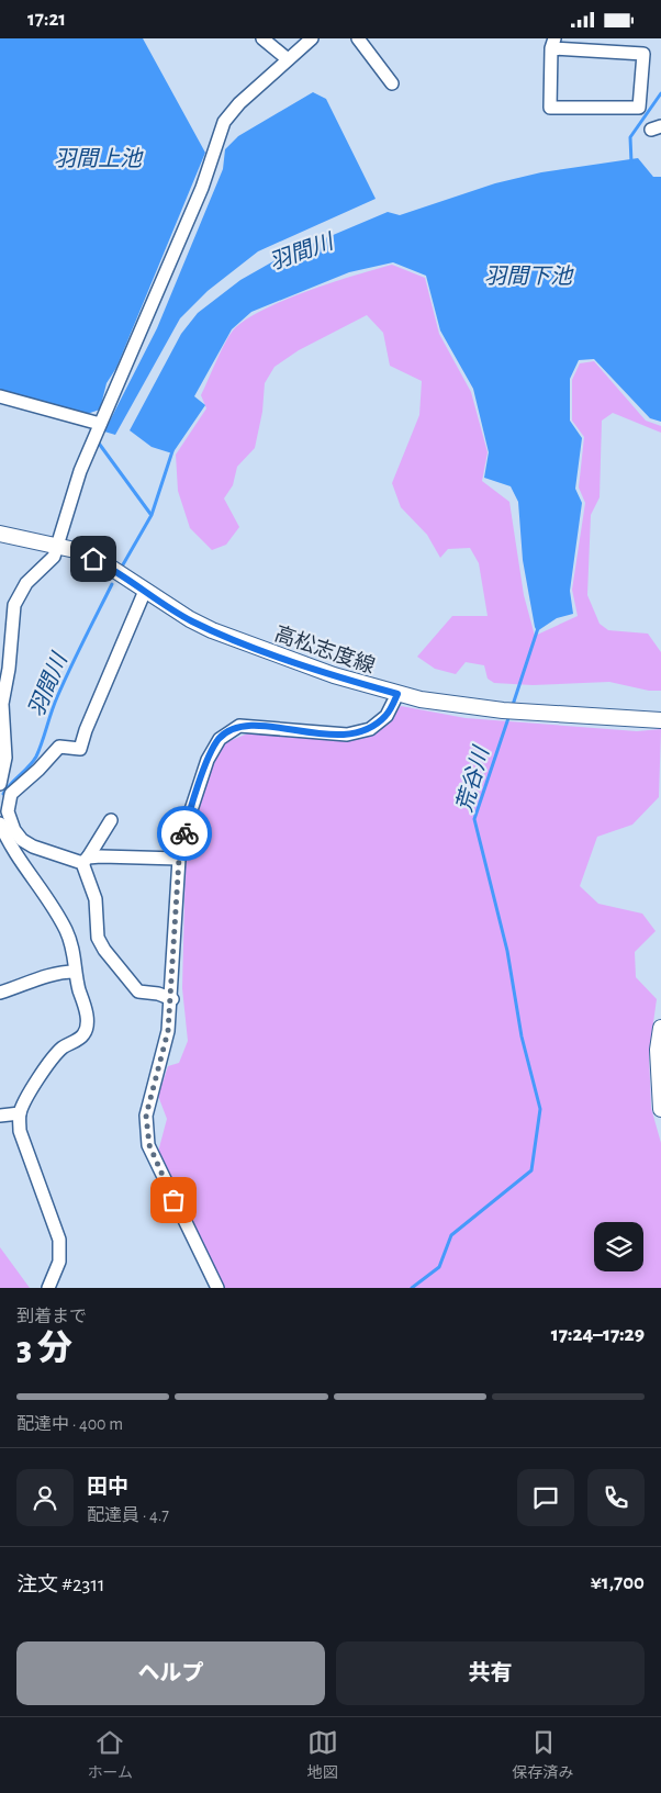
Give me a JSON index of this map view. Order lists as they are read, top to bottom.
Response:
{
  "streets": {
    "main road": ["高松志度線"]
  },
  "water": [
    "羽間上池",
    "羽間川",
    "羽間下池",
    "荒谷川"
  ],
  "page": {
    "status": "17:21",
    "heading": ["3 分", "到着まで", "17:24–17:29"],
    "panel": [
      "田中",
      "配達員 · 4.7",
      "注文 #2311",
      "¥1,700"
    ],
    "bar": "配達中 · 400 m",
    "buttons": ["ヘルプ", "共有"],
    "tabs": ["ホーム", "地図", "保存済み"]
  }
}
